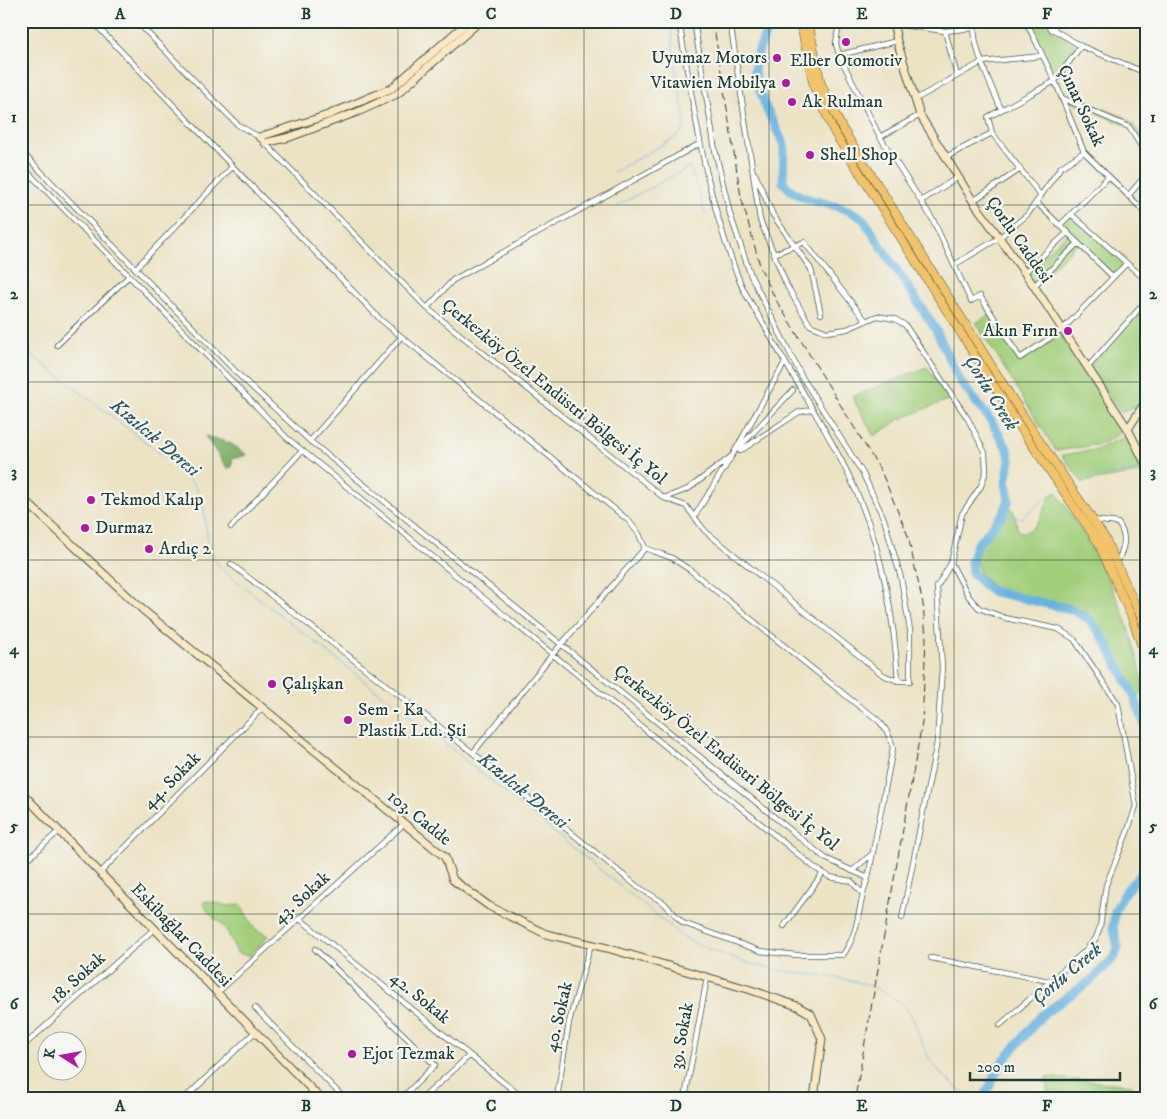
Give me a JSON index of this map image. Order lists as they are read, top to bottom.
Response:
{
  "streets": {
    "street": [
      "Çınar Sokak",
      "Çorlu Caddesi",
      "Çerkezköy Özel Endüstri Bölgesi İç Yol",
      "44. Sokak",
      "103. Cadde",
      "43. Sokak",
      "Eskibağlar Caddesi",
      "18. Sokak",
      "42. Sokak",
      "40. Sokak",
      "39. Sokak"
    ]
  },
  "crossings": [
    ["44. Sokak", "103. Cadde"],
    ["44. Sokak", "Eskibağlar Caddesi"],
    ["103. Cadde", "43. Sokak"],
    ["103. Cadde", "40. Sokak"],
    ["103. Cadde", "39. Sokak"],
    ["43. Sokak", "Eskibağlar Caddesi"],
    ["43. Sokak", "42. Sokak"],
    ["Eskibağlar Caddesi", "18. Sokak"]
  ],
  "water": ["Çorlu Creek", "Kızılcık Deresi"],
  "places": [
    "Elber Otomotiv",
    "Uyumaz Motors",
    "Vitawien Mobilya",
    "Ak Rulman",
    "Shell Shop",
    "Akın Fırın",
    "Tekmod Kalıp",
    "Durmaz",
    "Ardıç 2",
    "Çalışkan",
    "Sem - Ka Plastik Ltd. Şti",
    "Ejot Tezmak"
  ],
  "scale_bar": "200 m",
  "north": "left",
  "grid": {
    "columns": [
      "A",
      "B",
      "C",
      "D",
      "E",
      "F"
    ],
    "rows": [
      "1",
      "2",
      "3",
      "4",
      "5",
      "6"
    ]
  }
}
